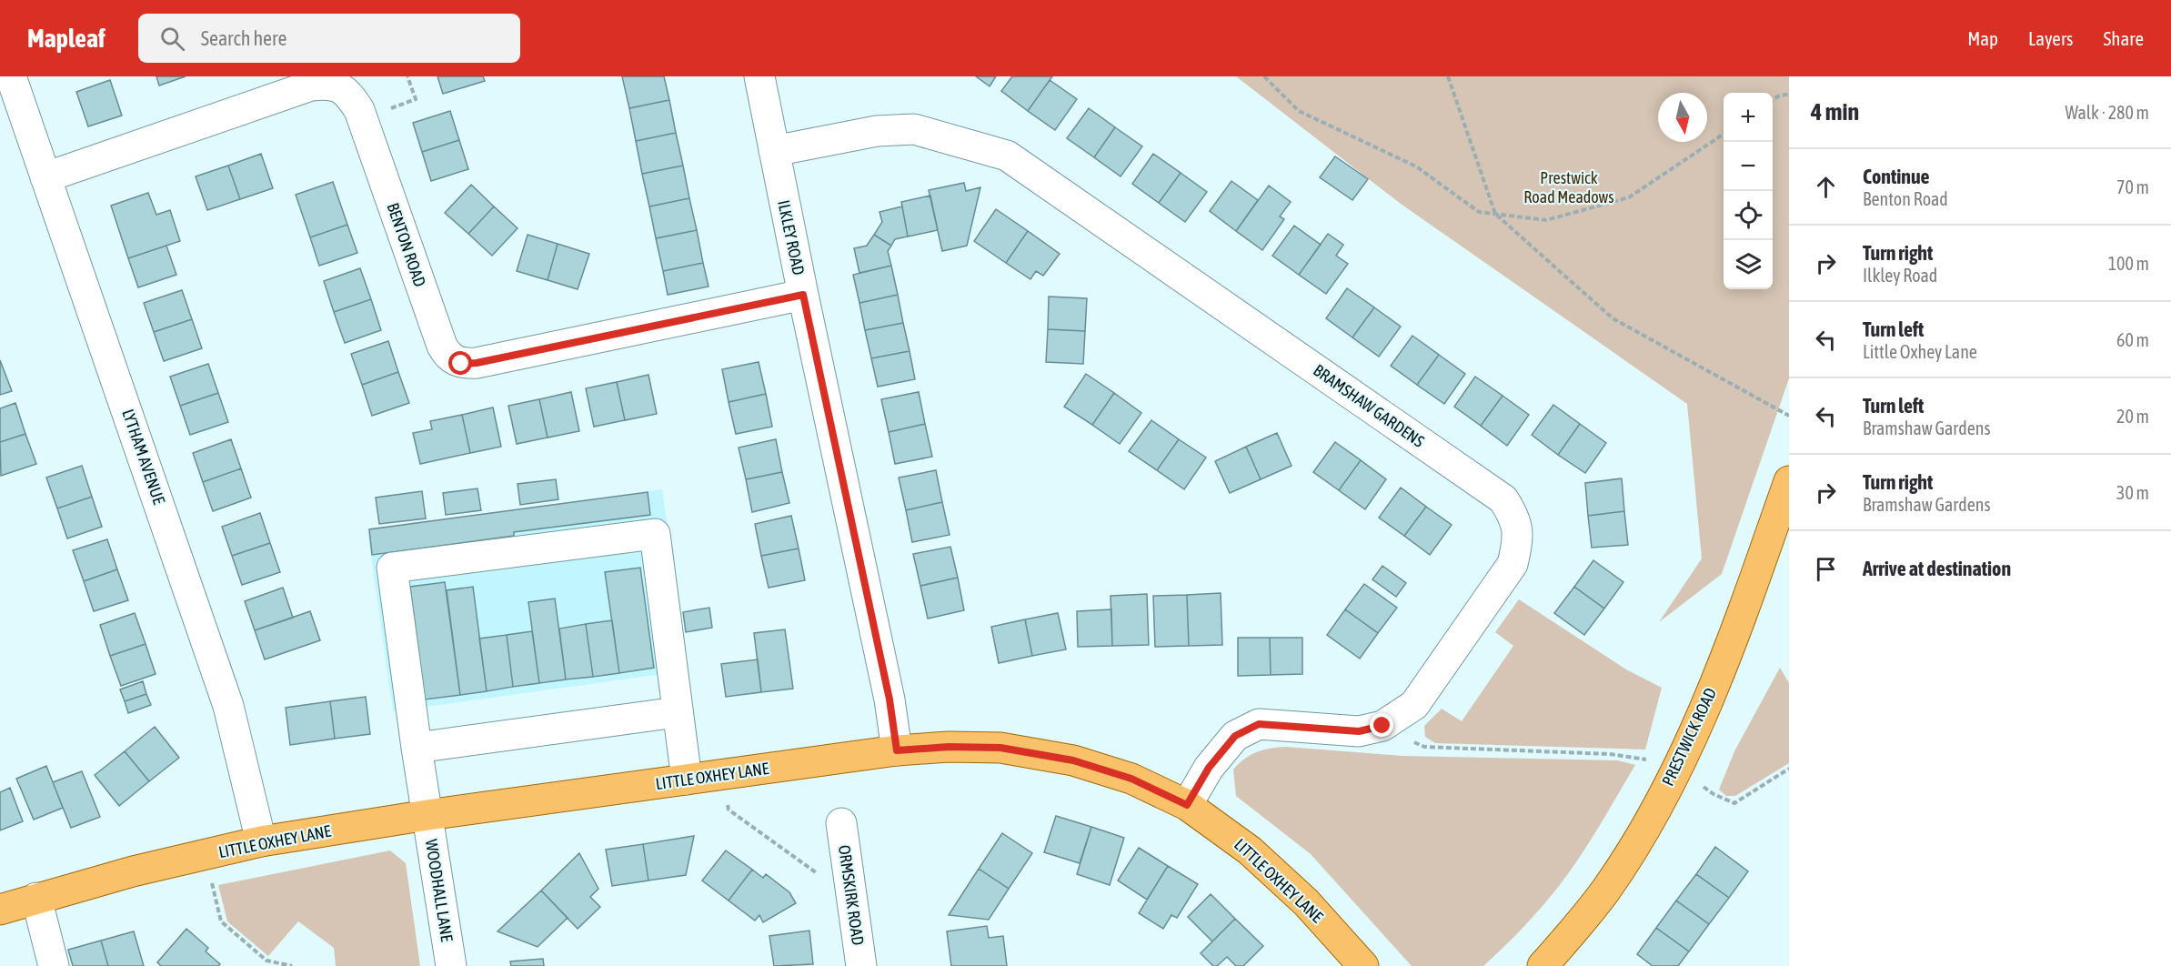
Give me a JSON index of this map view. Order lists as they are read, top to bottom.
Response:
{
  "streets": {
    "main road": ["PRESTWICK ROAD", "LITTLE OXHEY LANE"],
    "street": [
      "ILKLEY ROAD",
      "BENTON ROAD",
      "BRAMSHAW GARDENS",
      "LYTHAM AVENUE",
      "WOODHALL LANE",
      "ORMSKIRK ROAD"
    ]
  },
  "crossings": [
    ["ILKLEY ROAD", "BENTON ROAD"],
    ["ILKLEY ROAD", "BRAMSHAW GARDENS"],
    ["ILKLEY ROAD", "LITTLE OXHEY LANE"],
    ["BENTON ROAD", "LYTHAM AVENUE"],
    ["BRAMSHAW GARDENS", "LITTLE OXHEY LANE"],
    ["LYTHAM AVENUE", "LITTLE OXHEY LANE"],
    ["LITTLE OXHEY LANE", "WOODHALL LANE"]
  ],
  "parks": ["Prestwick Road Meadows"],
  "north": "bottom",
  "page": {
    "header": "Mapleaf",
    "search": "Search here",
    "nav": ["Map", "Layers", "Share"],
    "heading": ["4 min", "Walk · 280 m"],
    "map_buttons": ["+", "−"],
    "list": [
      ["Continue", "Benton Road", "70 m"],
      ["Turn right", "Ilkley Road", "100 m"],
      ["Turn left", "Little Oxhey Lane", "60 m"],
      ["Turn left", "Bramshaw Gardens", "20 m"],
      ["Turn right", "Bramshaw Gardens", "30 m"],
      "Arrive at destination"
    ]
  }
}
